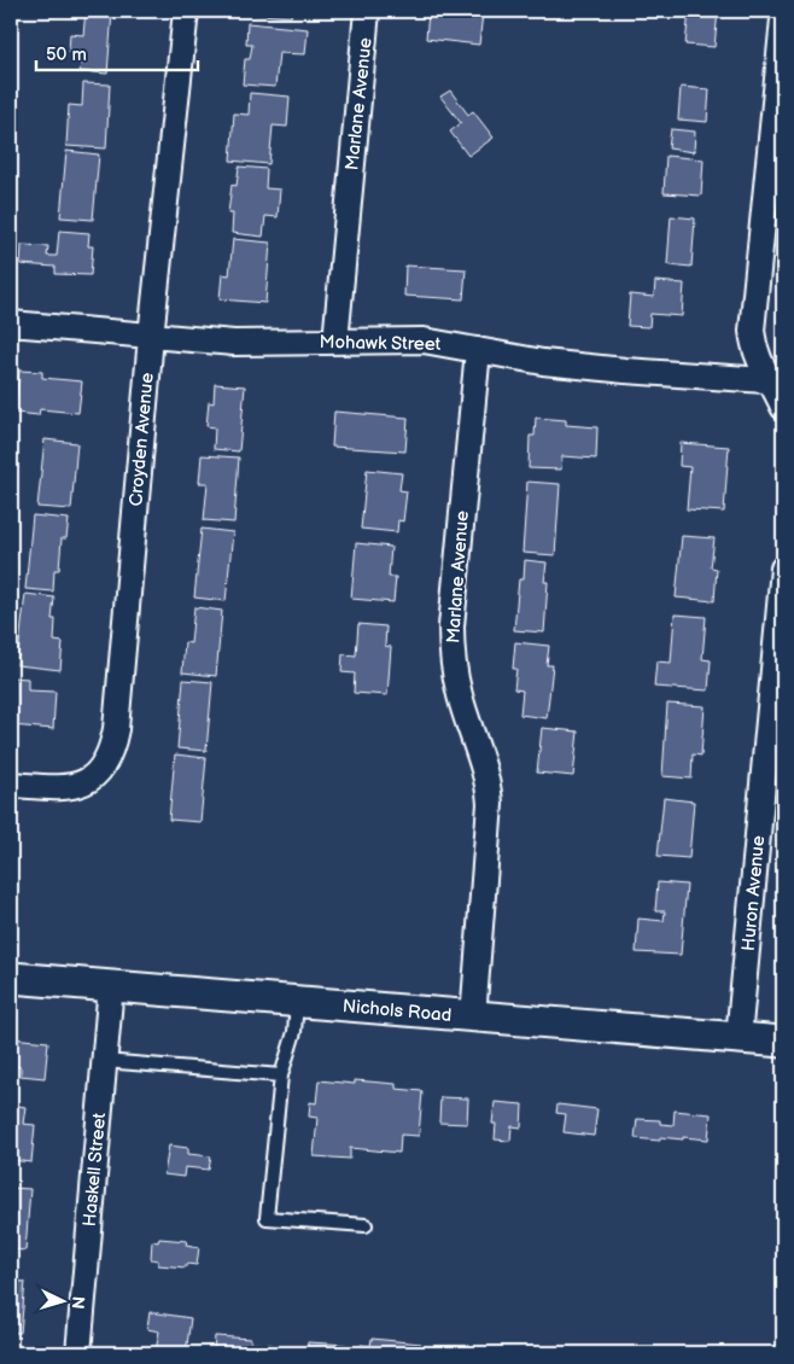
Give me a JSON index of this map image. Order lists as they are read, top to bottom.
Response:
{
  "streets": {
    "street": [
      "Marlane Avenue",
      "Mohawk Street",
      "Croyden Avenue",
      "Huron Avenue",
      "Nichols Road",
      "Haskell Street"
    ]
  },
  "crossings": [
    ["Marlane Avenue", "Mohawk Street"],
    ["Marlane Avenue", "Nichols Road"],
    ["Mohawk Street", "Croyden Avenue"],
    ["Huron Avenue", "Nichols Road"],
    ["Nichols Road", "Haskell Street"]
  ],
  "scale_bar": "50 m",
  "north": "right"
}
